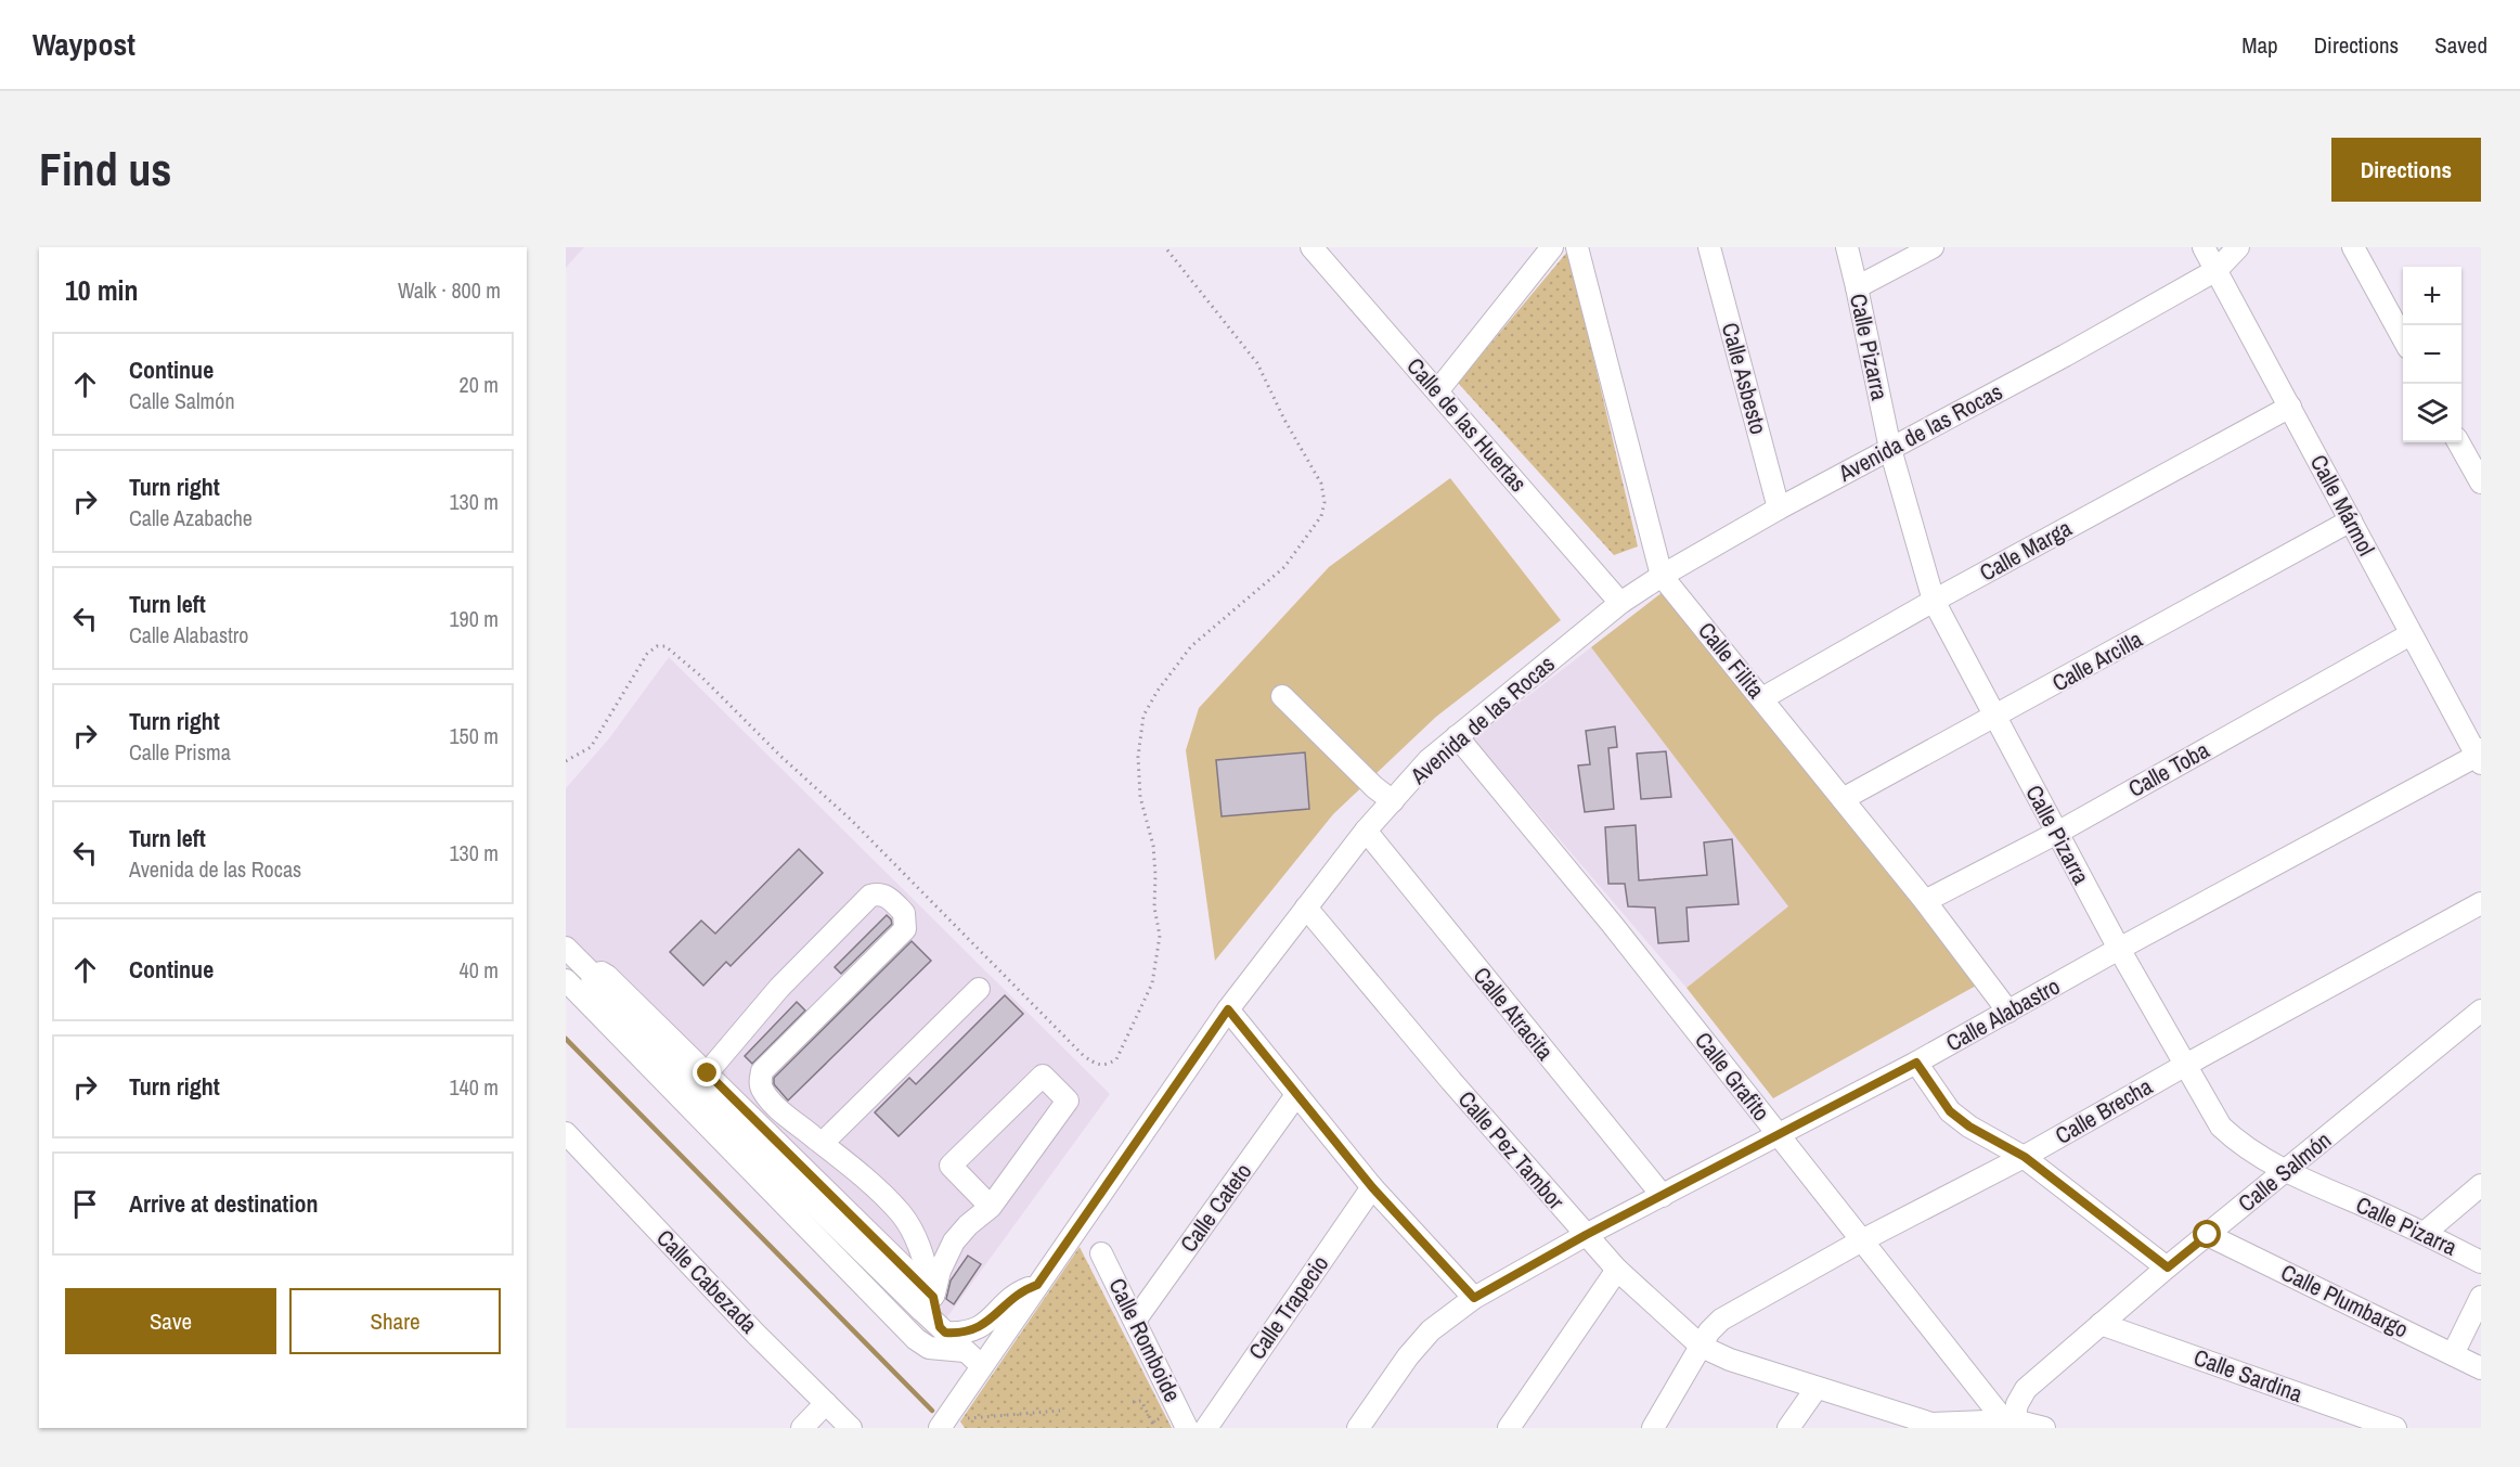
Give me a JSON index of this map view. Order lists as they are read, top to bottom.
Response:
{
  "streets": {
    "street": [
      "Calle Pizarra",
      "Calle Asbesto",
      "Calle de las Huertas",
      "Avenida de las Rocas",
      "Calle Mármol",
      "Calle Marga",
      "Calle Filita",
      "Calle Arcilla",
      "Calle Toba",
      "Calle Atracita",
      "Calle Alabastro",
      "Calle Grafito",
      "Calle Brecha",
      "Calle Pez Tambor",
      "Calle Salmón",
      "Calle Cateto",
      "Calle Cabezada",
      "Calle Plumbargo",
      "Calle Trapecio",
      "Calle Romboide",
      "Calle Sardina"
    ]
  },
  "crossings": [
    ["Calle Pizarra", "Avenida de las Rocas"],
    ["Calle Pizarra", "Calle Marga"],
    ["Calle Pizarra", "Calle Arcilla"],
    ["Calle Pizarra", "Calle Toba"],
    ["Calle Pizarra", "Calle Alabastro"],
    ["Calle Pizarra", "Calle Brecha"],
    ["Calle Pizarra", "Calle Salmón"],
    ["Calle Asbesto", "Avenida de las Rocas"],
    ["Calle de las Huertas", "Avenida de las Rocas"],
    ["Avenida de las Rocas", "Calle Mármol"],
    ["Avenida de las Rocas", "Calle Filita"],
    ["Avenida de las Rocas", "Calle Atracita"],
    ["Avenida de las Rocas", "Calle Grafito"],
    ["Avenida de las Rocas", "Calle Pez Tambor"],
    ["Calle Mármol", "Calle Marga"],
    ["Calle Mármol", "Calle Arcilla"],
    ["Calle Mármol", "Calle Toba"],
    ["Calle Mármol", "Calle Alabastro"],
    ["Calle Marga", "Calle Filita"],
    ["Calle Filita", "Calle Arcilla"],
    ["Calle Filita", "Calle Toba"],
    ["Calle Filita", "Calle Alabastro"],
    ["Calle Atracita", "Calle Alabastro"],
    ["Calle Alabastro", "Calle Grafito"],
    ["Calle Alabastro", "Calle Pez Tambor"],
    ["Calle Grafito", "Calle Brecha"],
    ["Calle Grafito", "Calle Pez Tambor"],
    ["Calle Grafito", "Calle Salmón"],
    ["Calle Brecha", "Calle Pez Tambor"],
    ["Calle Pez Tambor", "Calle Salmón"],
    ["Calle Salmón", "Calle Plumbargo"],
    ["Calle Salmón", "Calle Sardina"],
    ["Calle Cateto", "Calle Romboide"]
  ],
  "page": {
    "header": "Waypost",
    "nav": ["Map", "Directions", "Saved"],
    "buttons": [
      "Directions",
      ["Save", "Share"]
    ],
    "title": "Find us",
    "heading": ["10 min", "Walk · 800 m"],
    "map_buttons": ["+", "−"],
    "list": [
      ["Continue", "Calle Salmón", "20 m"],
      ["Turn right", "Calle Azabache", "130 m"],
      ["Turn left", "Calle Alabastro", "190 m"],
      ["Turn right", "Calle Prisma", "150 m"],
      ["Turn left", "Avenida de las Rocas", "130 m"],
      ["Continue", "40 m"],
      ["Turn right", "140 m"],
      "Arrive at destination"
    ]
  }
}
